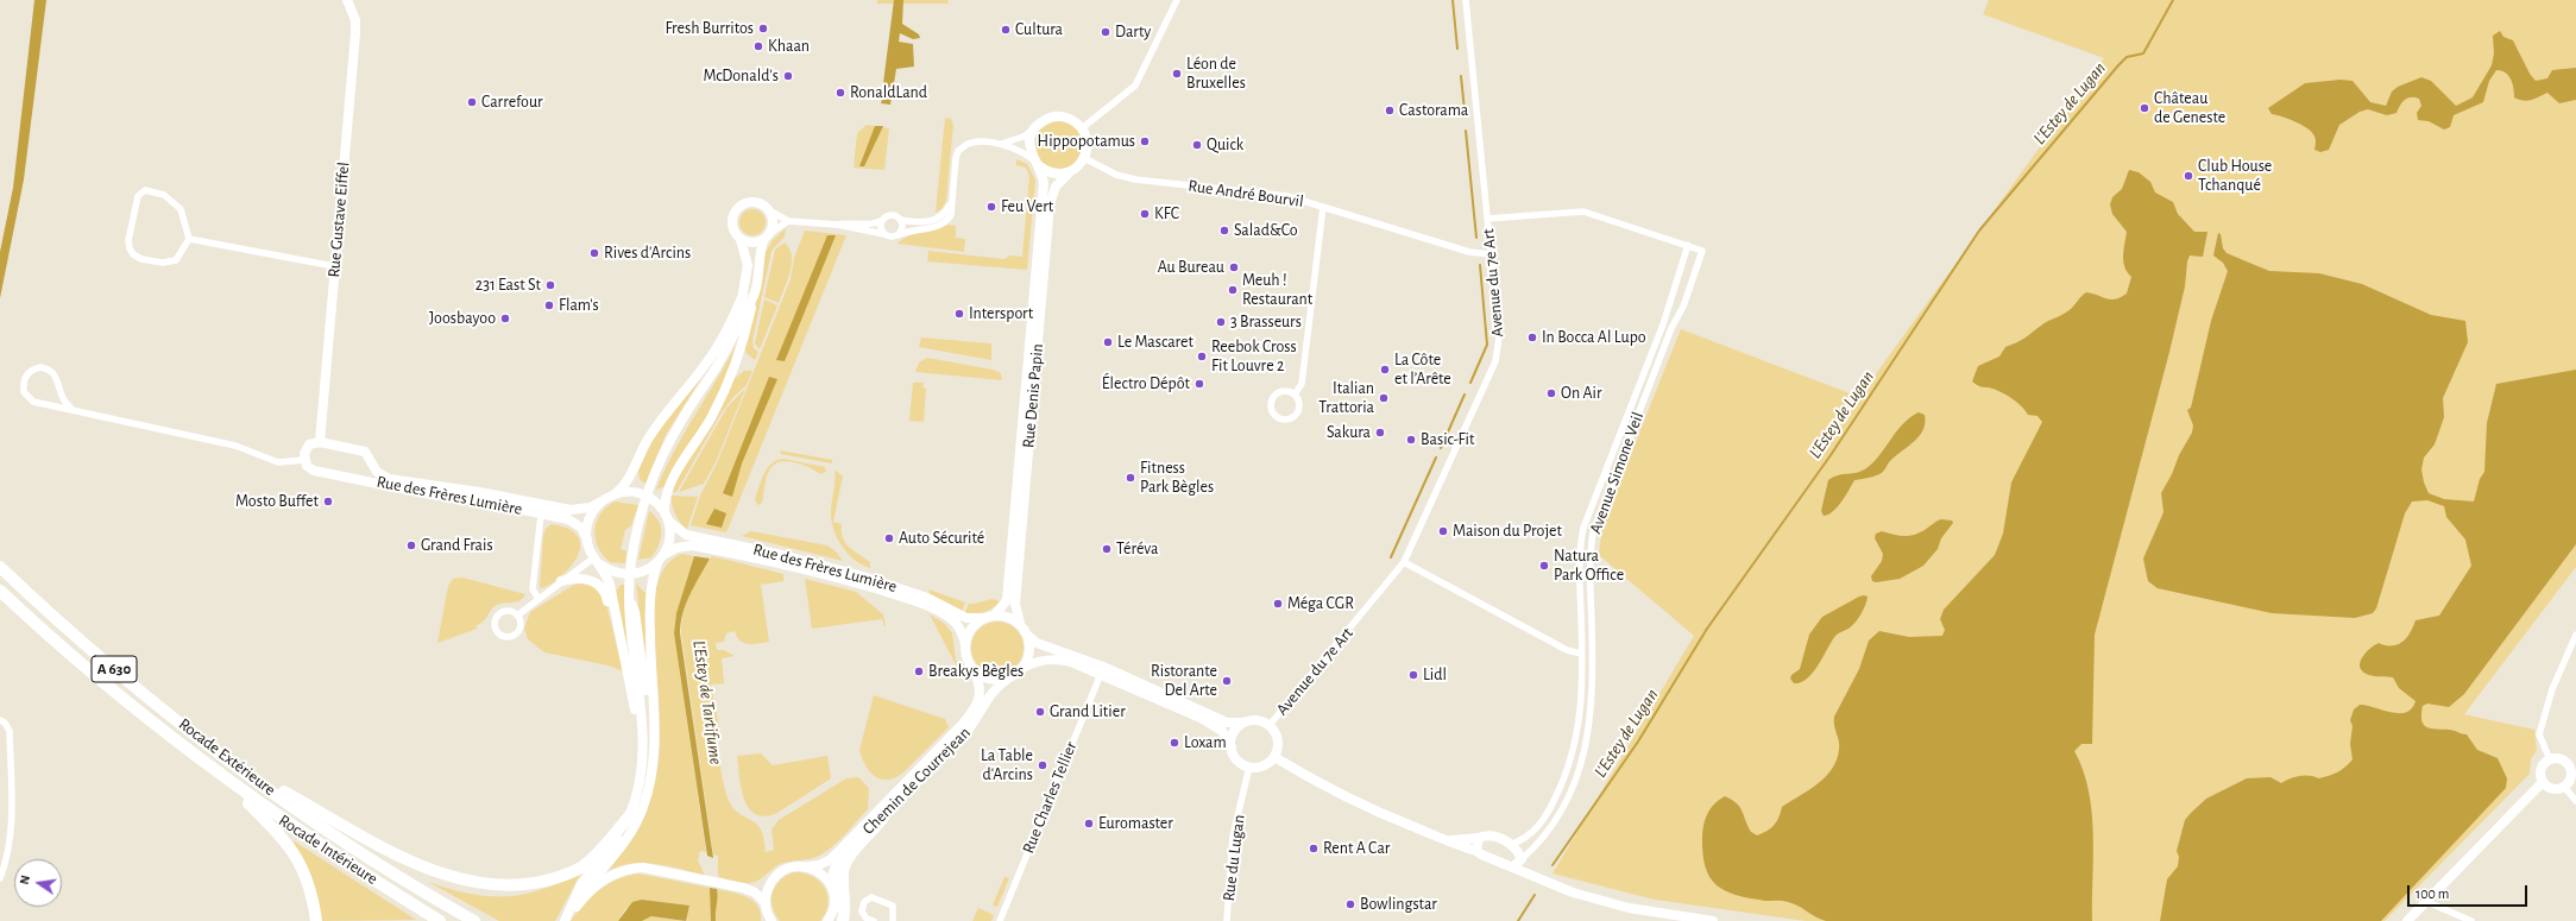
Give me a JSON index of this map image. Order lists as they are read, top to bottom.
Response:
{
  "streets": {
    "highway": ["A 630", "Rocade Extérieure", "Rocade Intérieure"],
    "main road": [
      "Rue Gustave Eiffel",
      "Rue Denis Papin",
      "Rue des Frères Lumière",
      "Chemin de Courrejean"
    ],
    "street": [
      "Rue André Bourvil",
      "Avenue du 7e Art",
      "Avenue Simone Veil",
      "Rue Charles Tellier",
      "Rue du Lugan"
    ]
  },
  "crossings": [
    ["Rue André Bourvil", "Avenue du 7e Art"],
    ["Rue André Bourvil", "Rue Denis Papin"],
    ["Rue Gustave Eiffel", "Rue des Frères Lumière"],
    ["Avenue du 7e Art", "Rue du Lugan"],
    ["Rue Denis Papin", "Rue des Frères Lumière"],
    ["Rue Denis Papin", "Chemin de Courrejean"],
    ["Rue des Frères Lumière", "Chemin de Courrejean"]
  ],
  "water": ["L'Estey de Lugan", "L'Estey de Tartifume"],
  "places": [
    "Fresh Burritos",
    "Cultura",
    "Darty",
    "Khaan",
    "Léon de Bruxelles",
    "McDonald's",
    "RonaldLand",
    "Carrefour",
    "Château de Geneste",
    "Castorama",
    "Hippopotamus",
    "Quick",
    "Club House Tchanqué",
    "Feu Vert",
    "KFC",
    "Salad&Co",
    "Rives d'Arcins",
    "Au Bureau",
    "231 East St",
    "Meuh ! Restaurant",
    "Flam's",
    "Intersport",
    "Joosbayoo",
    "3 Brasseurs",
    "In Bocca Al Lupo",
    "Le Mascaret",
    "Reebok Cross Fit Louvre 2",
    "La Côte et l’Arête",
    "Électro Dépôt",
    "On Air",
    "Italian Trattoria",
    "Sakura",
    "Basic-Fit",
    "Fitness Park Bègles",
    "Mosto Buffet",
    "Maison du Projet",
    "Auto Sécurité",
    "Grand Frais",
    "Téréva",
    "Natura Park Office",
    "Méga CGR",
    "Breakys Bègles",
    "Lidl",
    "Ristorante Del Arte",
    "Grand Litier",
    "Loxam",
    "La Table d'Arcins",
    "Euromaster",
    "Rent A Car",
    "Bowlingstar"
  ],
  "scale_bar": "100 m",
  "north": "left"
}
